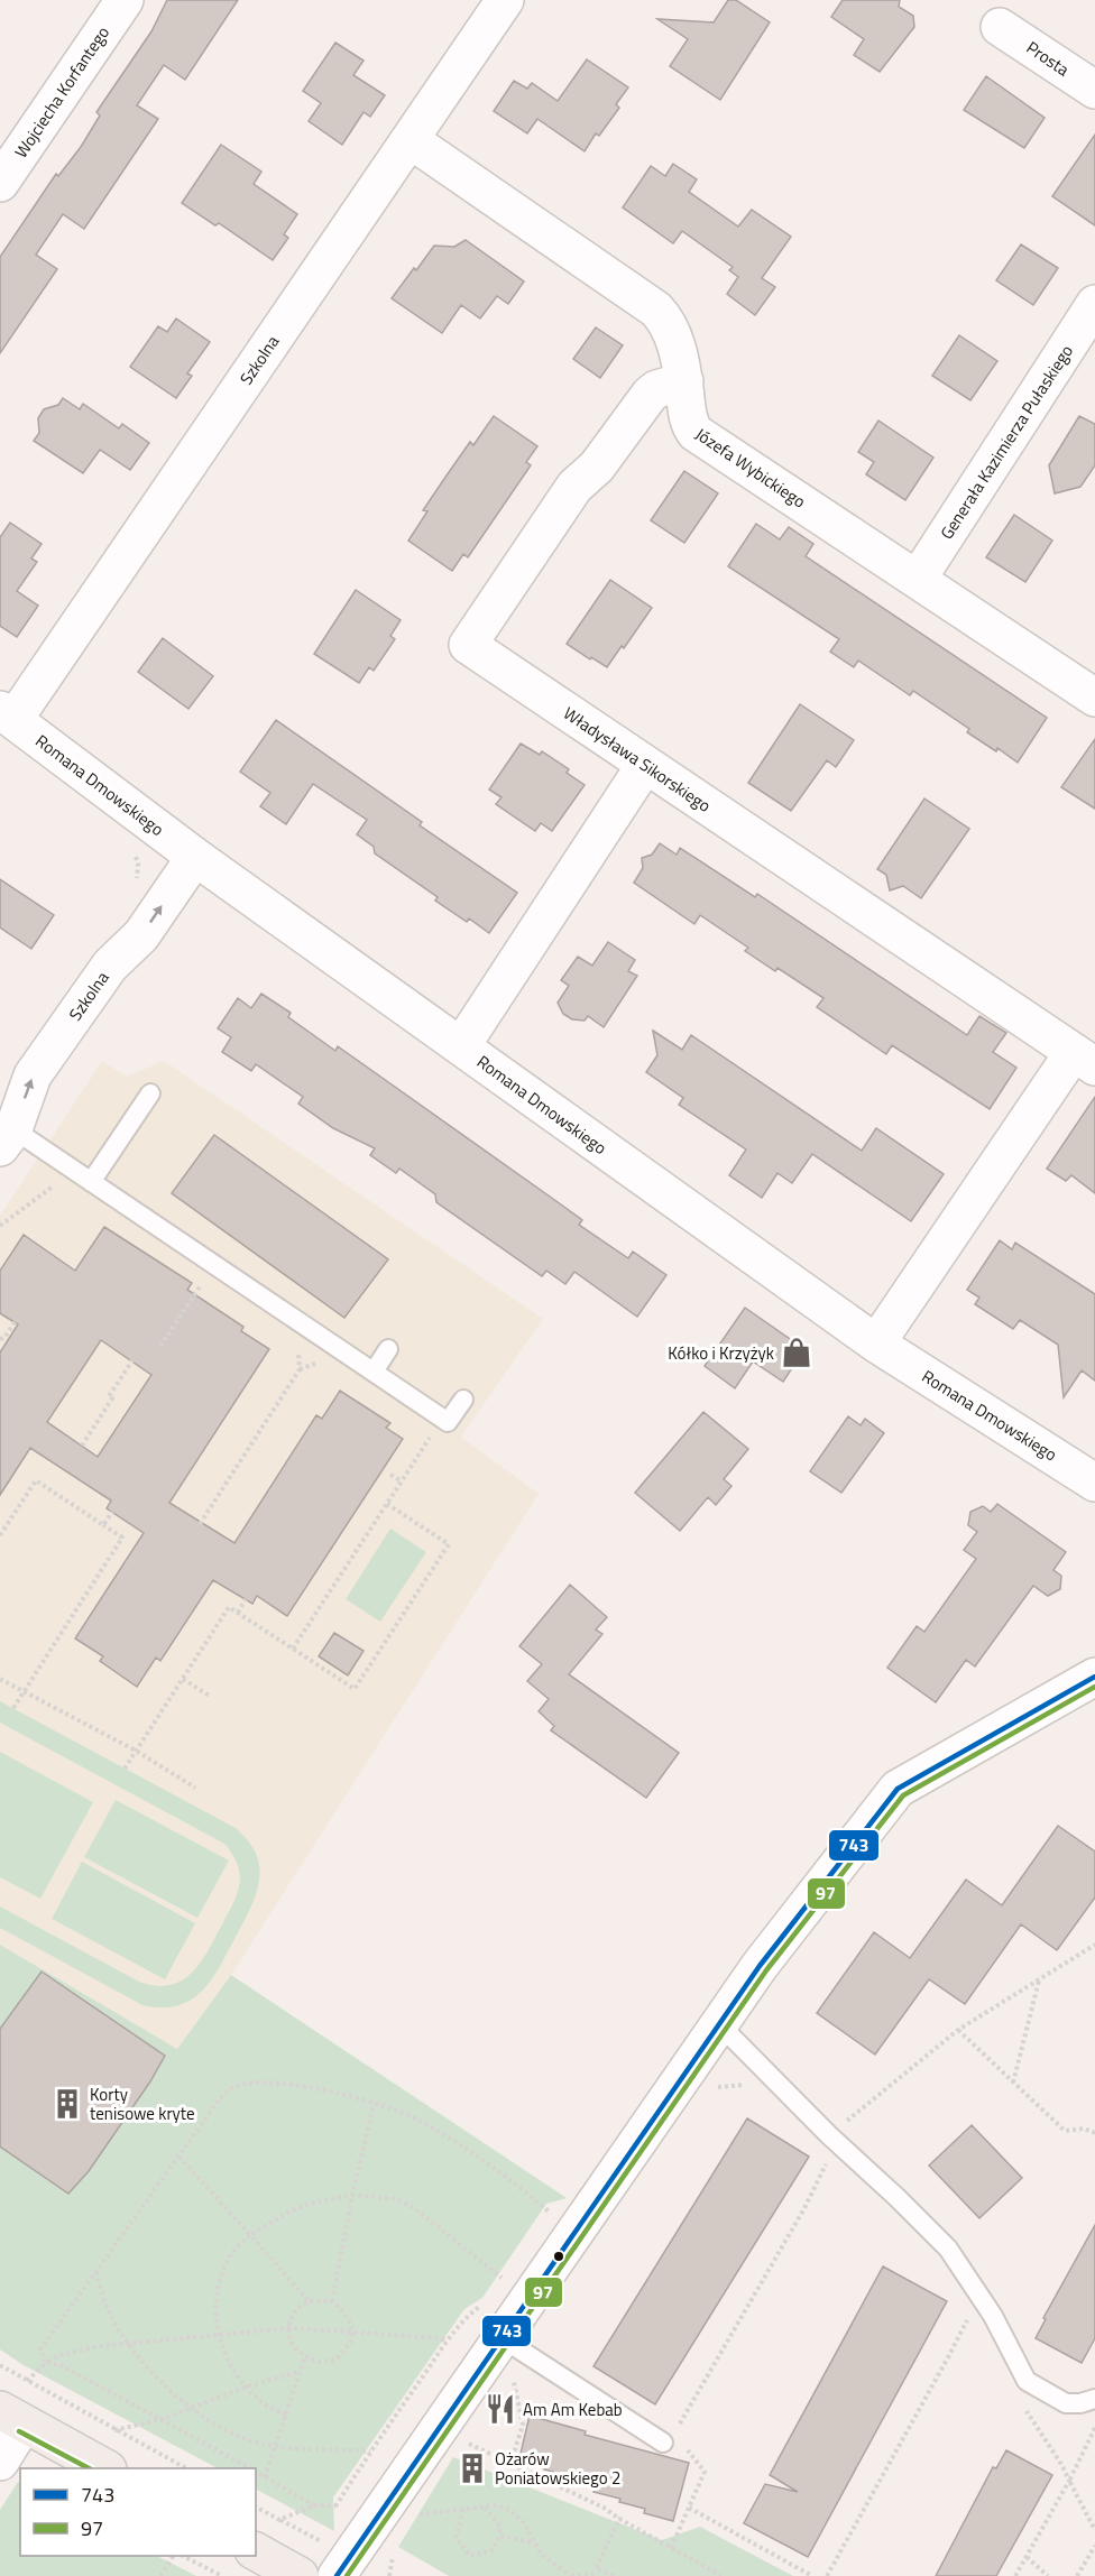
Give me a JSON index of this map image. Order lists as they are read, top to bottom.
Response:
{
  "streets": {
    "street": [
      "Prosta",
      "Wojciecha Korfantego",
      "Szkolna",
      "Generała Kazimierza Pułaskiego",
      "Józefa Wybickiego",
      "Władysława Sikorskiego",
      "Romana Dmowskiego"
    ]
  },
  "crossings": [
    ["Szkolna", "Józefa Wybickiego"],
    ["Szkolna", "Romana Dmowskiego"],
    ["Generała Kazimierza Pułaskiego", "Józefa Wybickiego"],
    ["Józefa Wybickiego", "Władysława Sikorskiego"]
  ],
  "places": {
    "shop": ["Kółko i Krzyżyk"],
    "building": ["Korty tenisowe kryte", "Ożarów Poniatowskiego 2"],
    "restaurant": ["Am Am Kebab"]
  },
  "lines": ["transit line 743", "transit line 97"],
  "legend": ["743", "97"]
}
